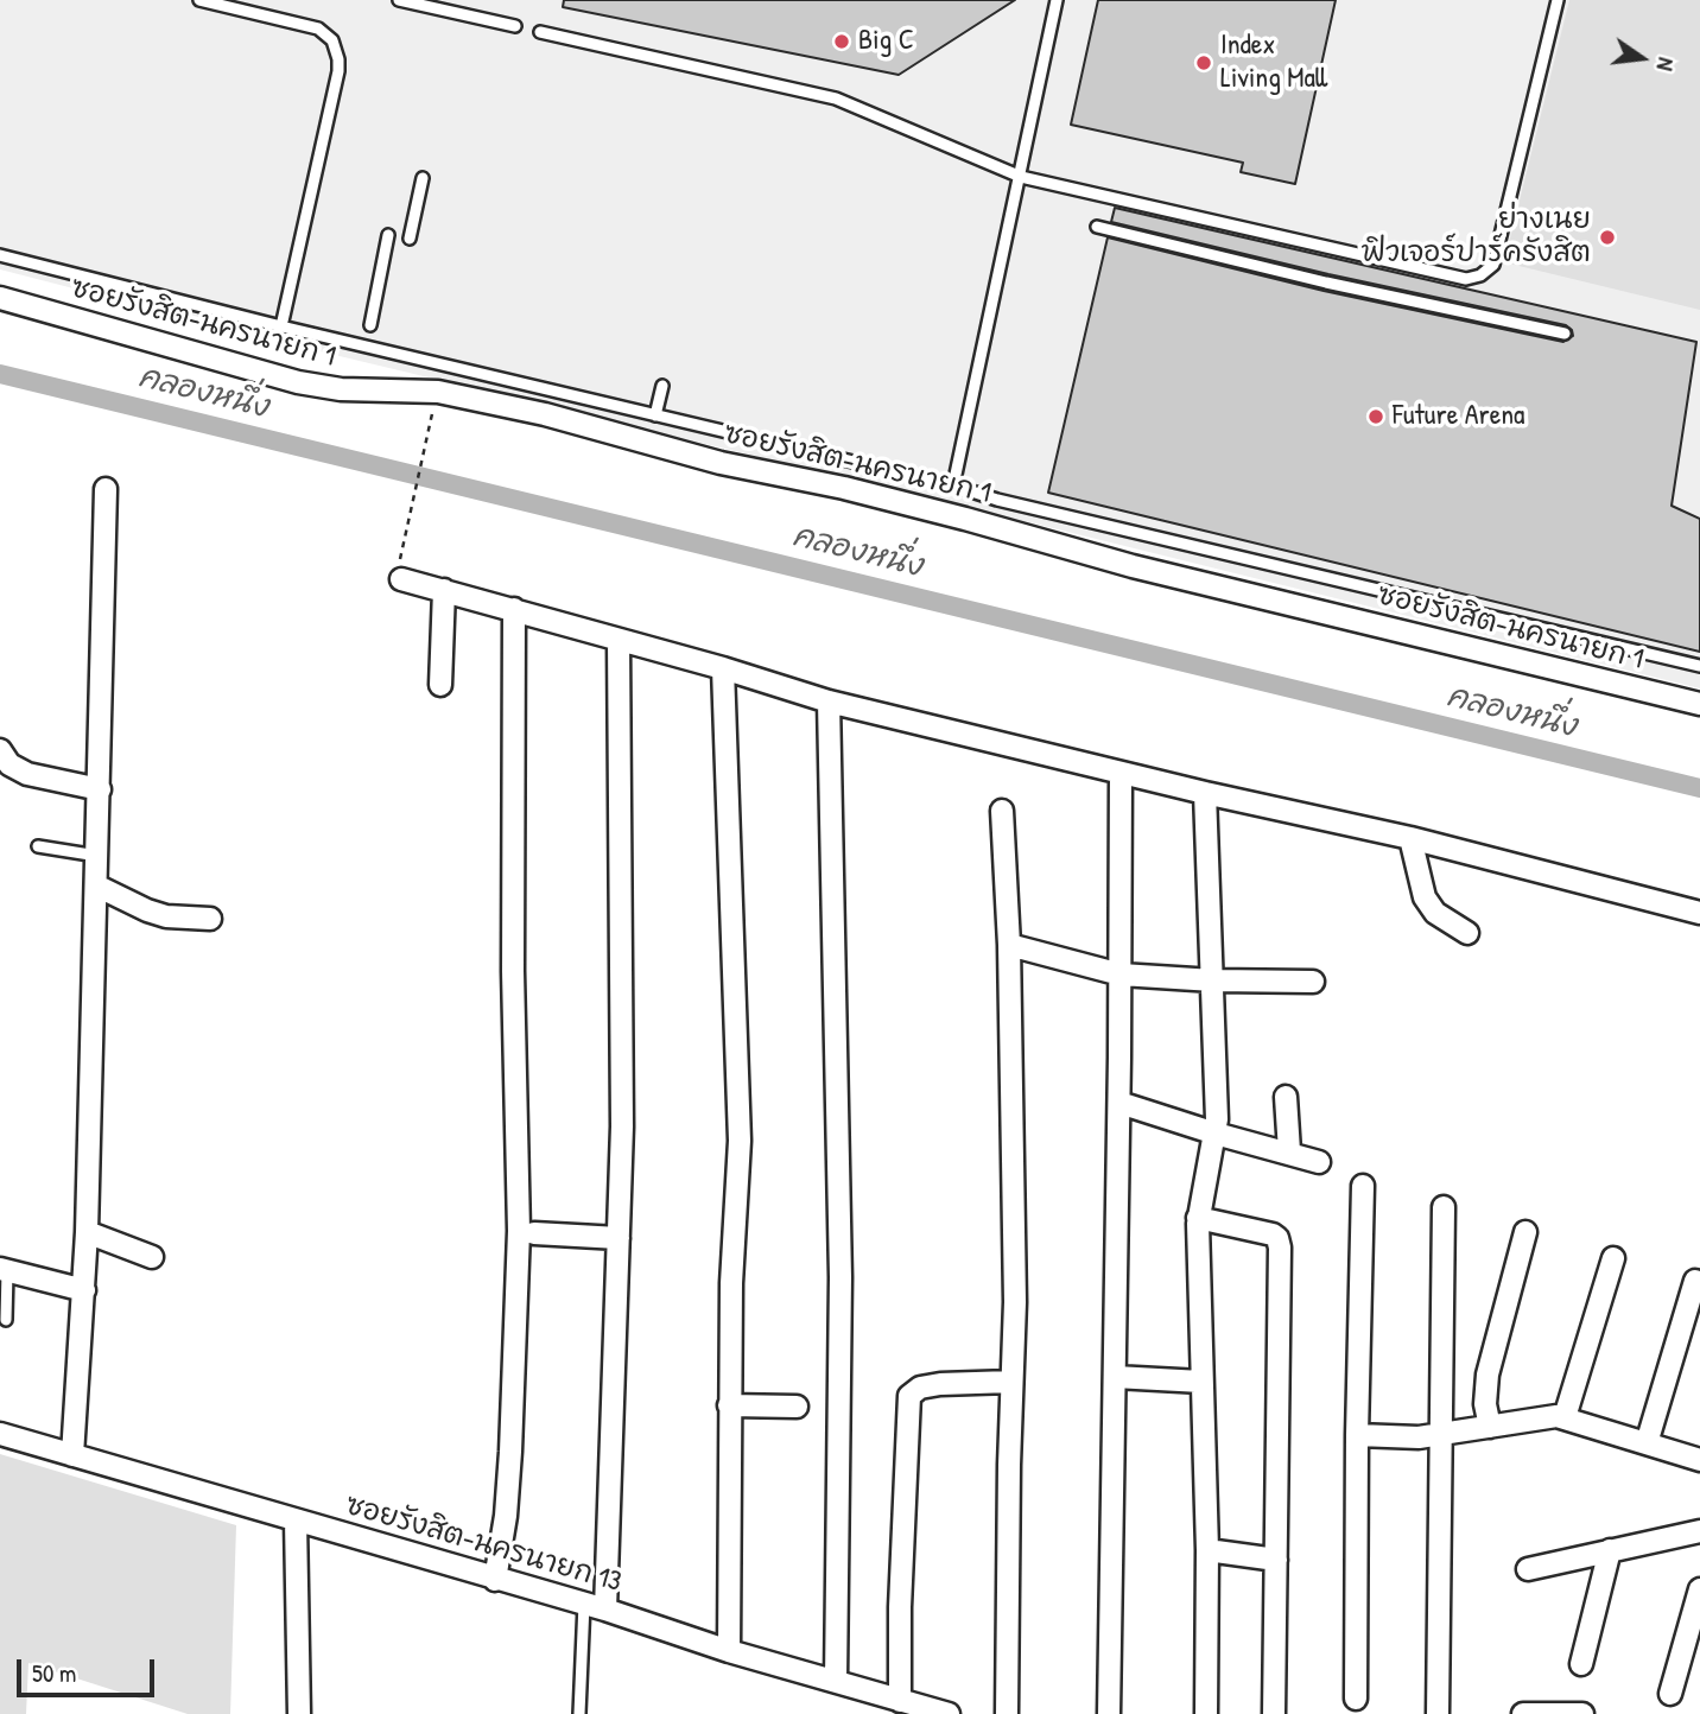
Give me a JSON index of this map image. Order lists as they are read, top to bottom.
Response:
{
  "streets": {
    "street": ["ซอยรังสิต-นครนายก 1", "ซอยรังสิต-นครนายก 13"]
  },
  "water": ["คลองหนึ่ง"],
  "places": [
    "Big C",
    "Index Living Mall",
    "ย่างเนย ฟิวเจอร์ปาร์ครังสิต",
    "Future Arena"
  ],
  "scale_bar": "50 m",
  "north": "right"
}
